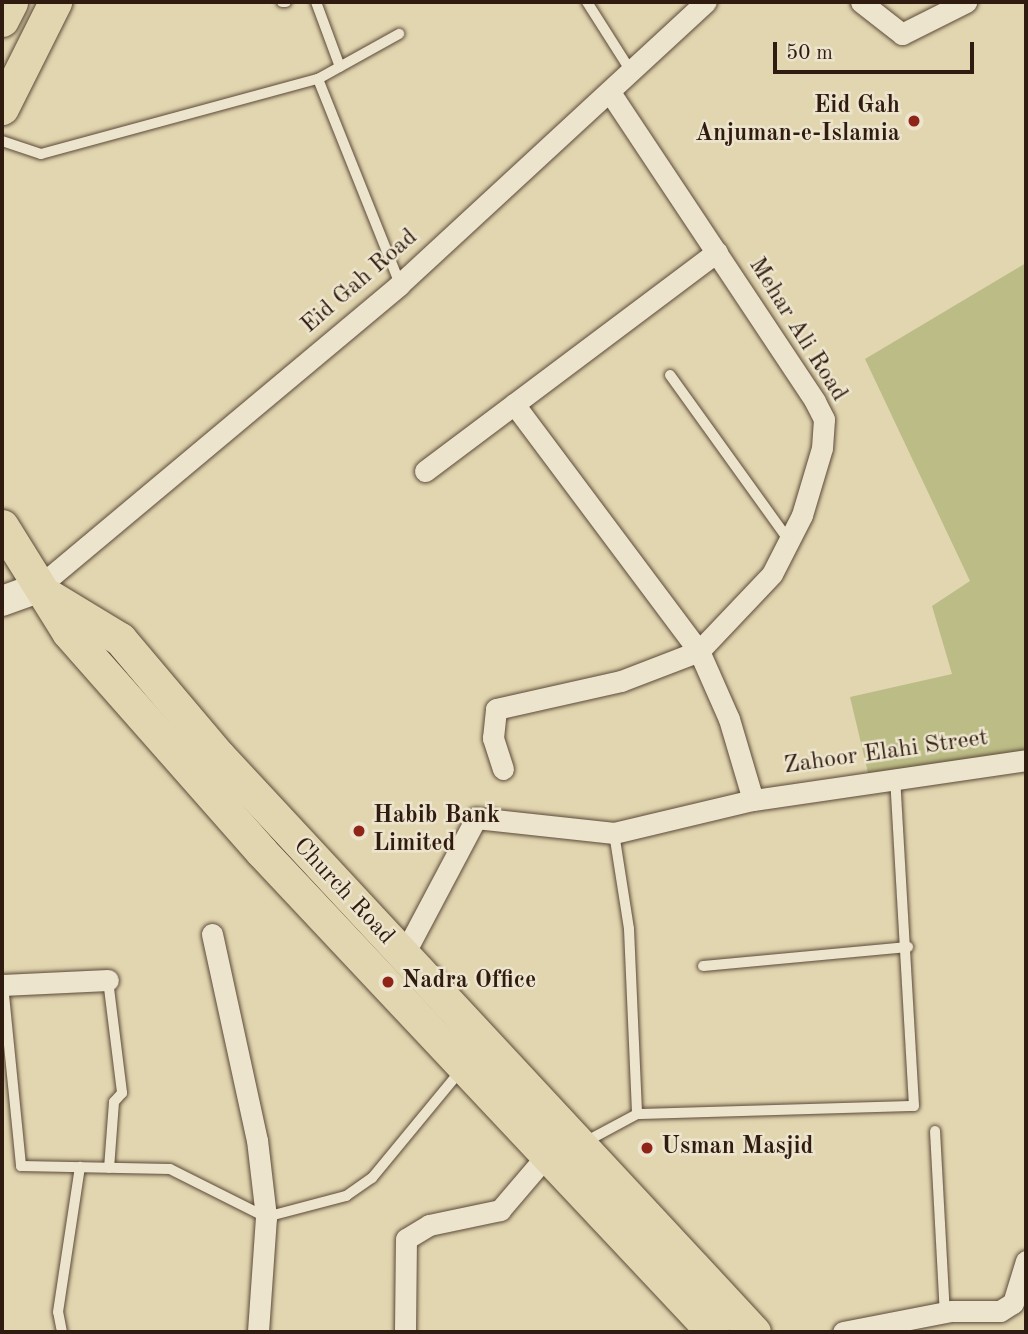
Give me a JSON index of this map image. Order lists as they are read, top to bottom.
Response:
{
  "streets": {
    "main road": ["Church Road"],
    "street": ["Eid Gah Road", "Mehar Ali Road", "Zahoor Elahi Street"]
  },
  "crossings": [
    ["Eid Gah Road", "Mehar Ali Road"],
    ["Eid Gah Road", "Church Road"],
    ["Zahoor Elahi Street", "Church Road"]
  ],
  "places": [
    "Eid Gah Anjuman-e-Islamia",
    "Habib Bank Limited",
    "Nadra Office",
    "Usman Masjid"
  ],
  "scale_bar": "50 m"
}
